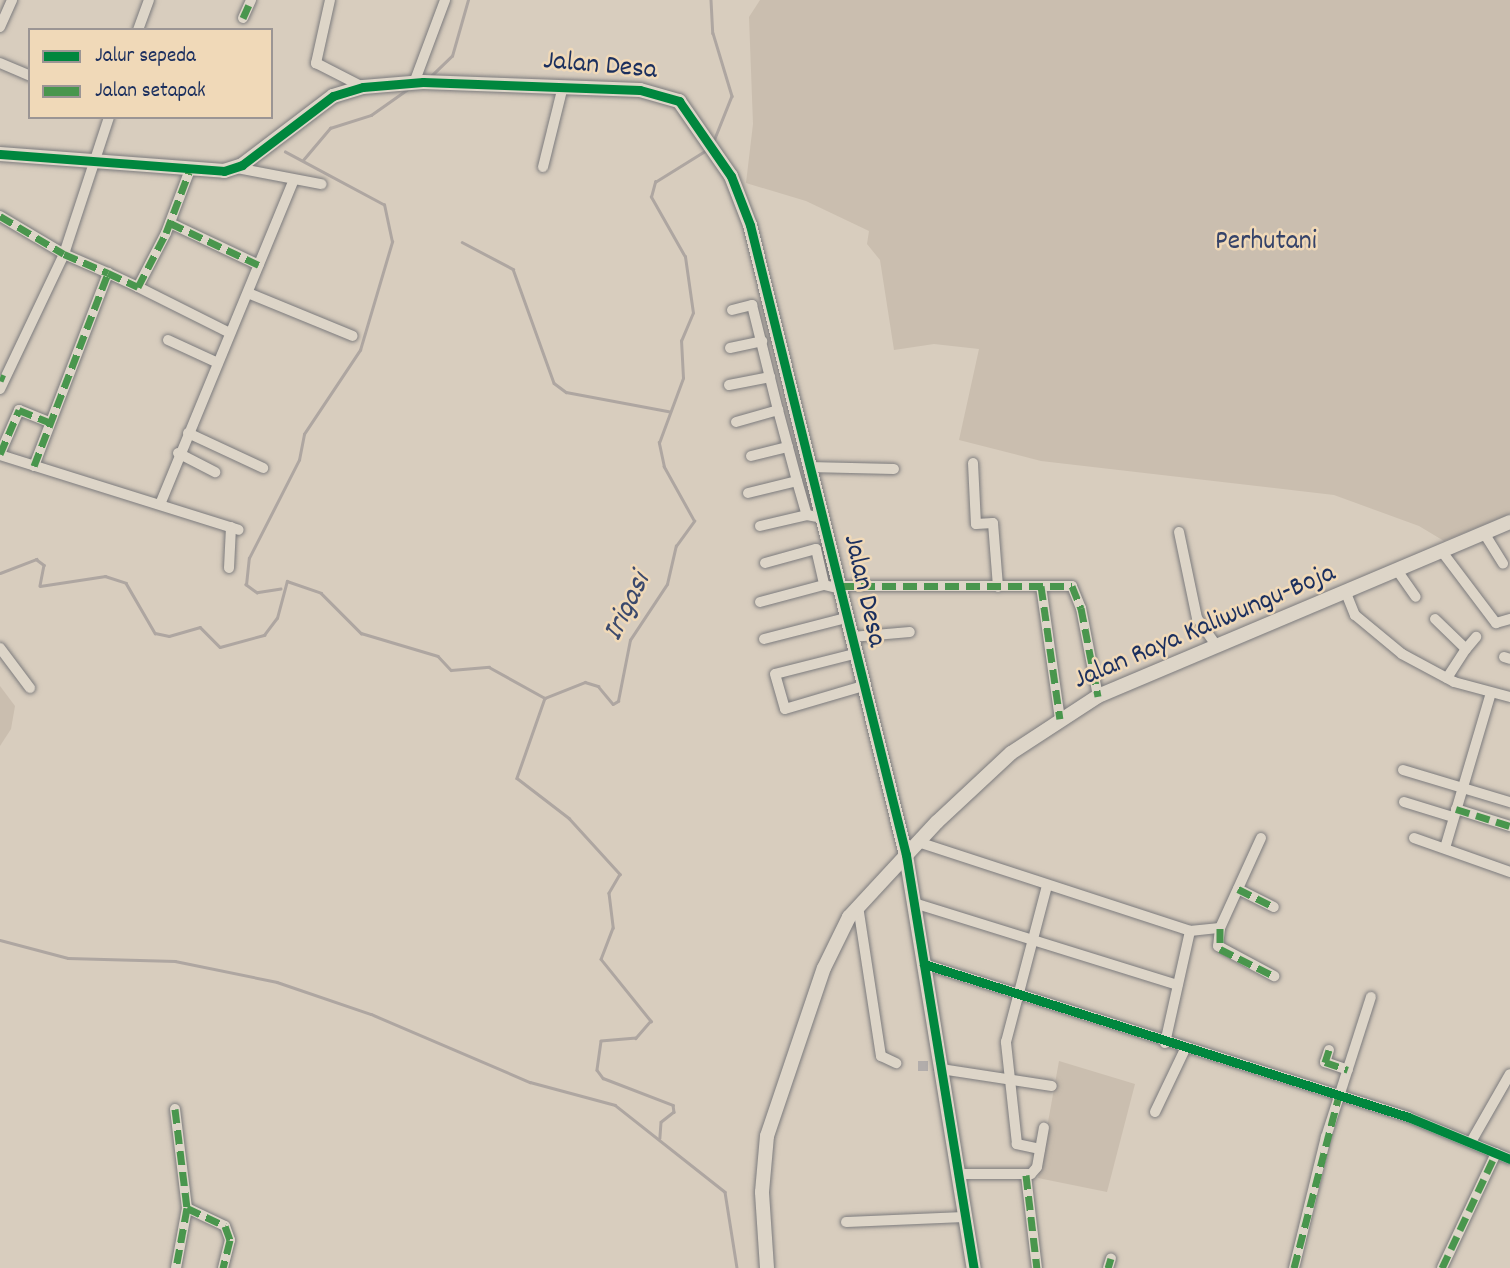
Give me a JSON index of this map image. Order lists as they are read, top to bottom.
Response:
{
  "streets": {
    "street": ["Jalan Desa", "Jalan Raya Kaliwungu-Boja"]
  },
  "crossings": [
    ["Jalan Desa", "Jalan Raya Kaliwungu-Boja"]
  ],
  "water": ["Irigasi"],
  "parks": ["Perhutani"],
  "legend": ["Jalur sepeda", "Jalan setapak"]
}
